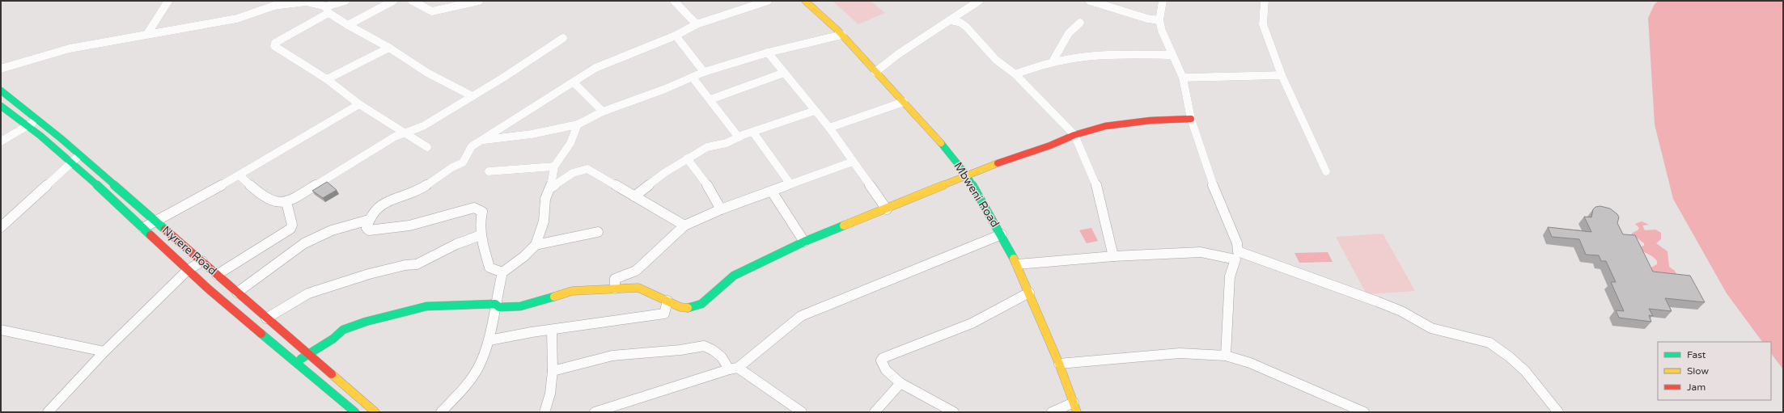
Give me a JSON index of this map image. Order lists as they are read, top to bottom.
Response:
{
  "streets": {
    "street": ["Mbweni Road", "Nyrere Road"]
  },
  "legend": ["Fast", "Slow", "Jam"]
}
